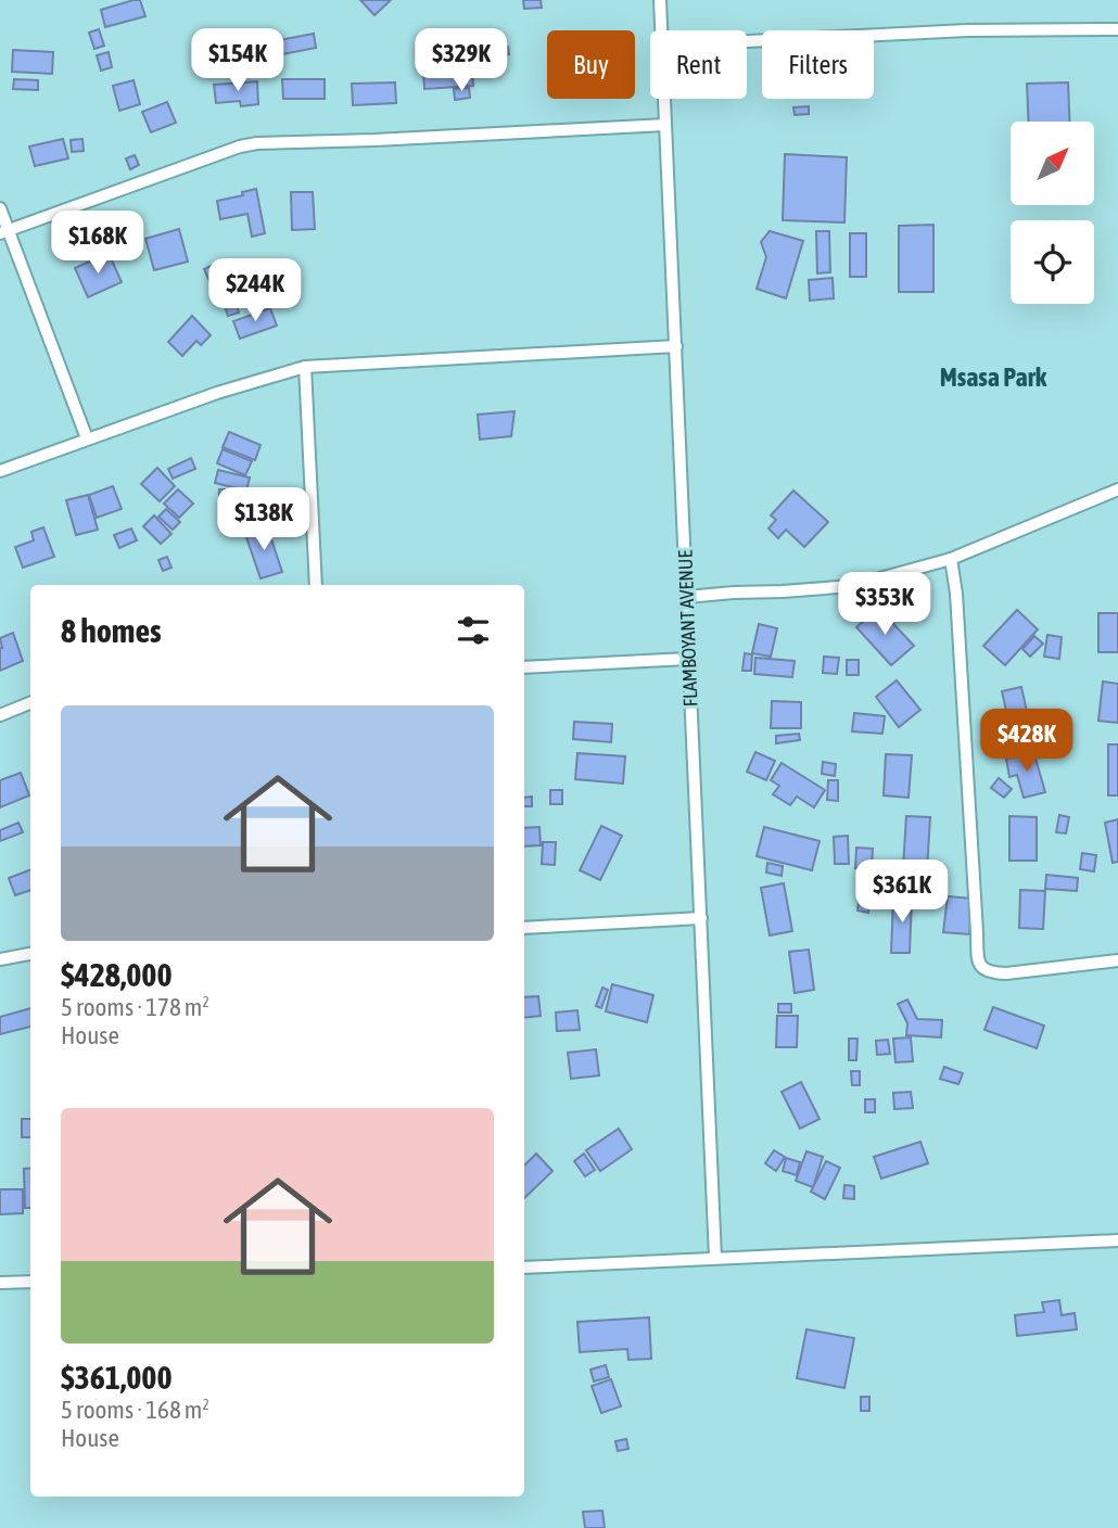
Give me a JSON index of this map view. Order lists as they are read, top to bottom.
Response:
{
  "streets": {
    "street": ["FLAMBOYANT AVENUE"]
  },
  "districts": ["Msasa Park"],
  "north": "top right",
  "page": {
    "price": [
      "$154K",
      "$329K",
      "$168K",
      "$244K",
      "$138K",
      "$353K",
      "$428K",
      "$361K"
    ],
    "chip": ["Buy", "Rent", "Filters"],
    "heading": "8 homes",
    "list": [
      {
        "name": "$428,000",
        "note": "5 rooms · 178 m² · House"
      },
      {
        "name": "$361,000",
        "note": "5 rooms · 168 m² · House"
      }
    ]
  }
}
